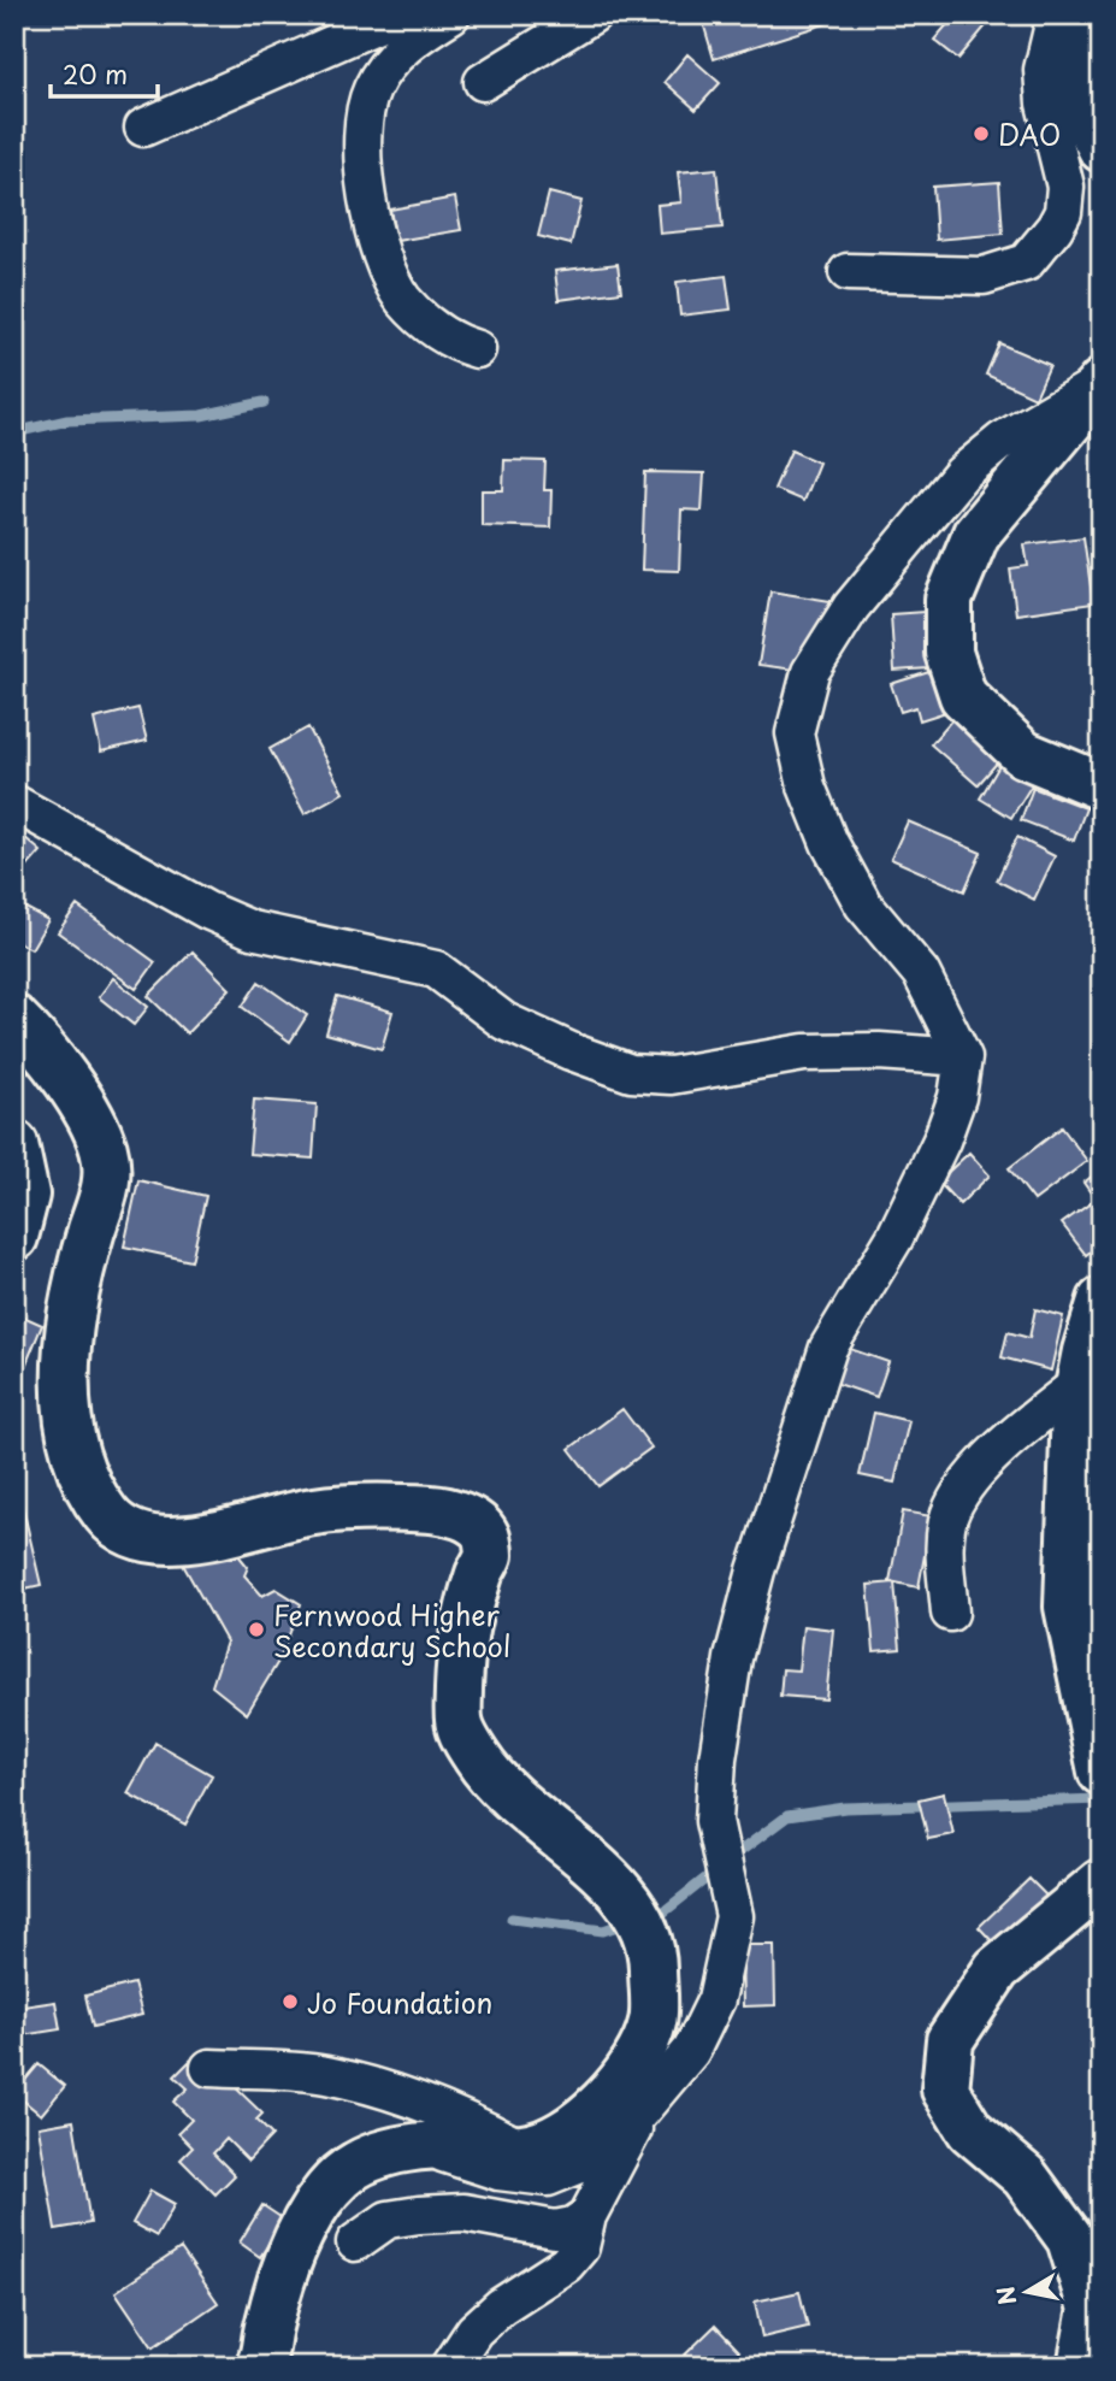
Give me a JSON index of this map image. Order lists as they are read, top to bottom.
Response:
{
  "places": ["DAO", "Fernwood Higher Secondary School", "Jo Foundation"],
  "scale_bar": "20 m",
  "north": "left"
}
